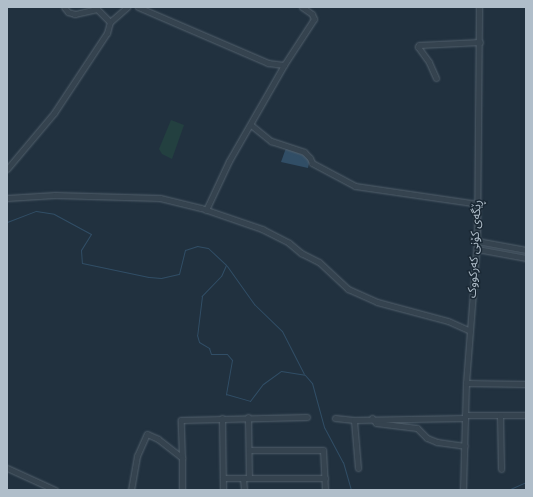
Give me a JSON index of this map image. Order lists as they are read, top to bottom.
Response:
{
  "streets": {
    "street": ["ڕێگەی کۆنی کەرکووک"]
  }
}
